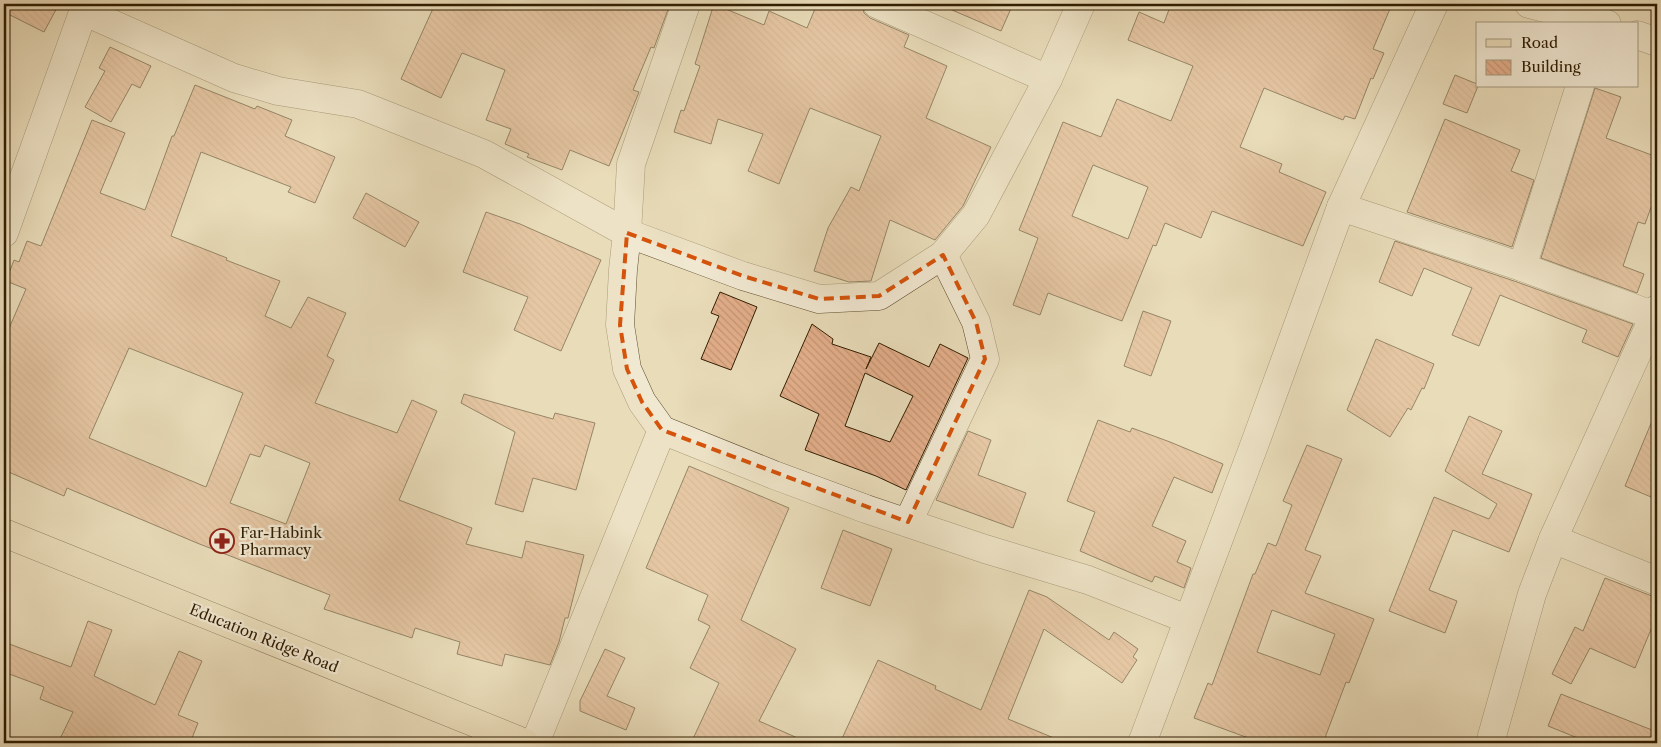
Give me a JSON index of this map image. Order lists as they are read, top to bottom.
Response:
{
  "streets": {
    "main road": ["Education Ridge Road"]
  },
  "places": {
    "pharmacy": ["Far-Habink Pharmacy"]
  },
  "legend": ["Road", "Building"]
}
